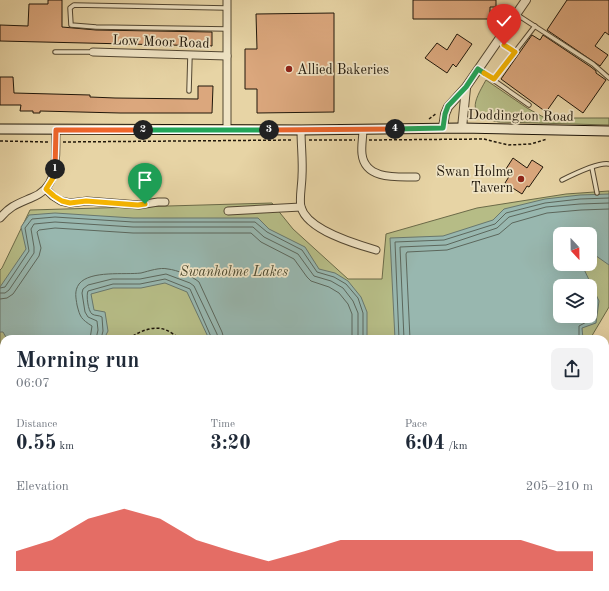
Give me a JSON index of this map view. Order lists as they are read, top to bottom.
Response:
{
  "streets": {
    "main road": ["Doddington Road"],
    "street": ["Low Moor Road"]
  },
  "parks": ["Swanholme Lakes"],
  "places": ["Allied Bakeries", "Swan Holme Tavern"],
  "north": "bottom",
  "page": {
    "pins": [
      "4",
      "2",
      "3",
      "1"
    ],
    "heading": ["Morning run", "06:07"],
    "stats": [
      ["Distance", "0.55 km"],
      ["Time", "3:20"],
      ["Pace", "6:04 /km"]
    ],
    "chart": ["Elevation", "205–210 m"]
  }
}
